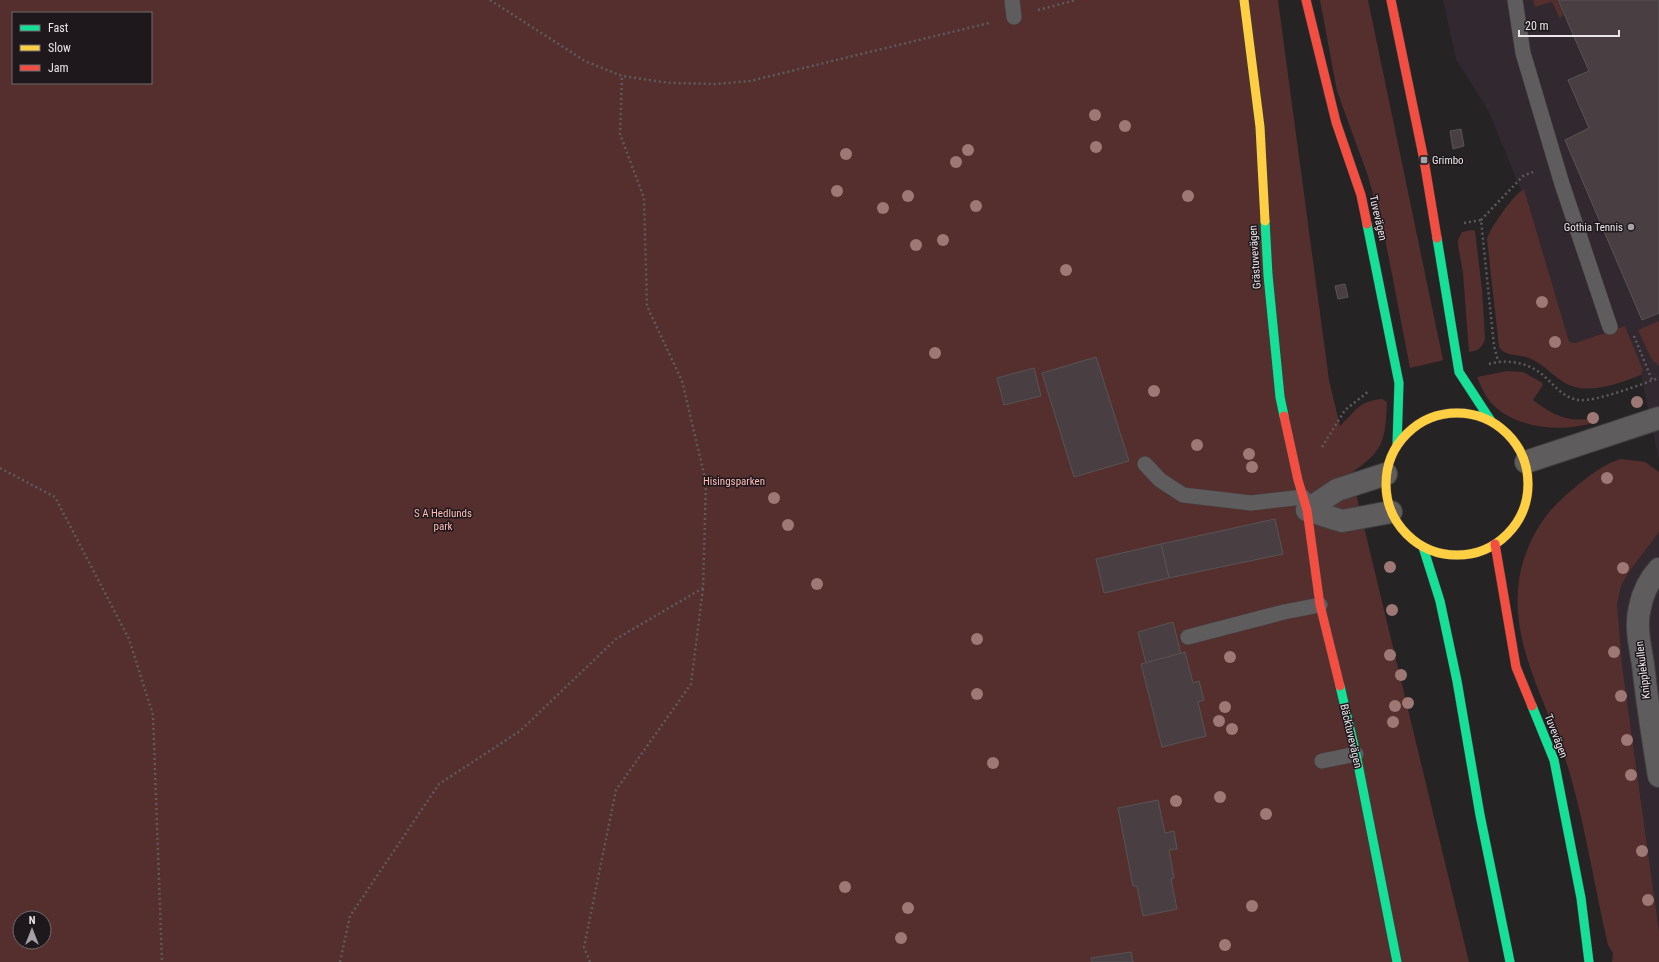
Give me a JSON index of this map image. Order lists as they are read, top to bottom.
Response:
{
  "streets": {
    "main road": ["Tuvevägen", "Grästuvevägen", "Bäcktuvevägen"],
    "street": ["Knipplekullen"]
  },
  "crossings": [
    ["Grästuvevägen", "Bäcktuvevägen"]
  ],
  "parks": ["Hisingsparken", "S A Hedlunds park"],
  "places": {
    "transit": ["Grimbo"],
    "other": ["Gothia Tennis"]
  },
  "legend": ["Fast", "Slow", "Jam"],
  "scale_bar": "20 m",
  "north": "top"
}
